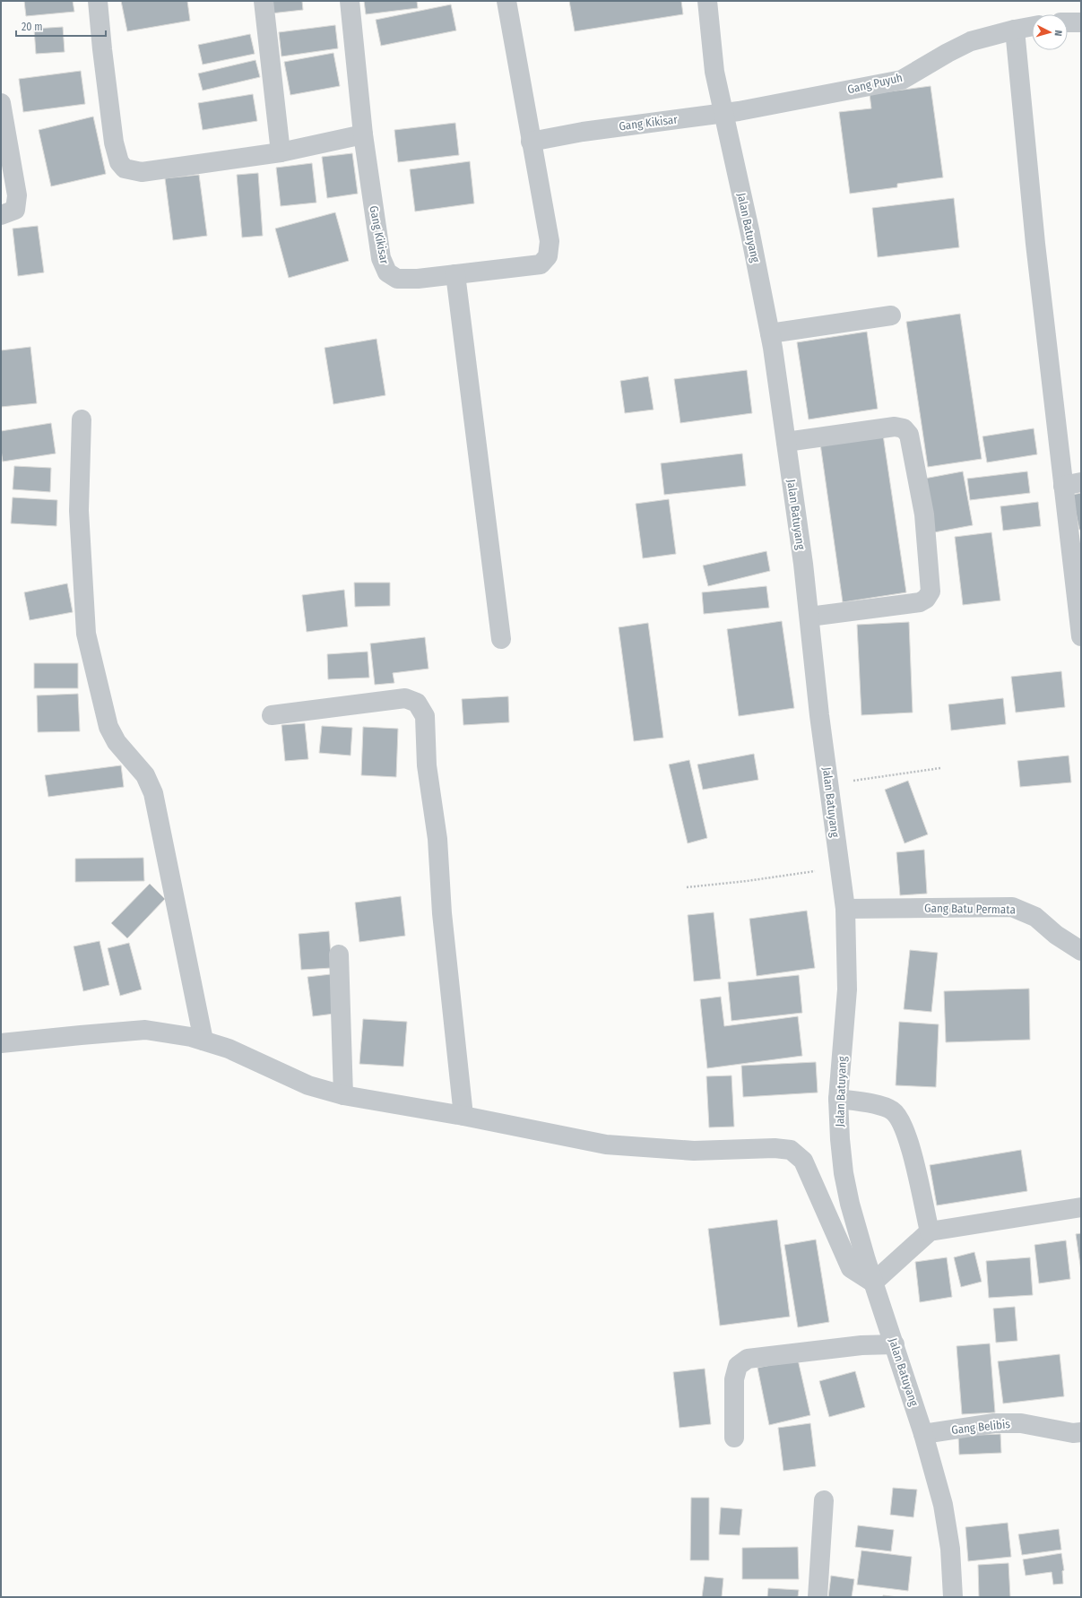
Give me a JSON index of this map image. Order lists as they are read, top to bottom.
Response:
{
  "streets": {
    "street": [
      "Gang Puyuh",
      "Gang Kikisar",
      "Jalan Batuyang",
      "Gang Batu Permata",
      "Gang Belibis"
    ]
  },
  "crossings": [
    ["Gang Puyuh", "Gang Kikisar"],
    ["Gang Puyuh", "Jalan Batuyang"],
    ["Gang Kikisar", "Jalan Batuyang"],
    ["Jalan Batuyang", "Gang Batu Permata"],
    ["Jalan Batuyang", "Gang Belibis"]
  ],
  "scale_bar": "20 m",
  "north": "right"
}
